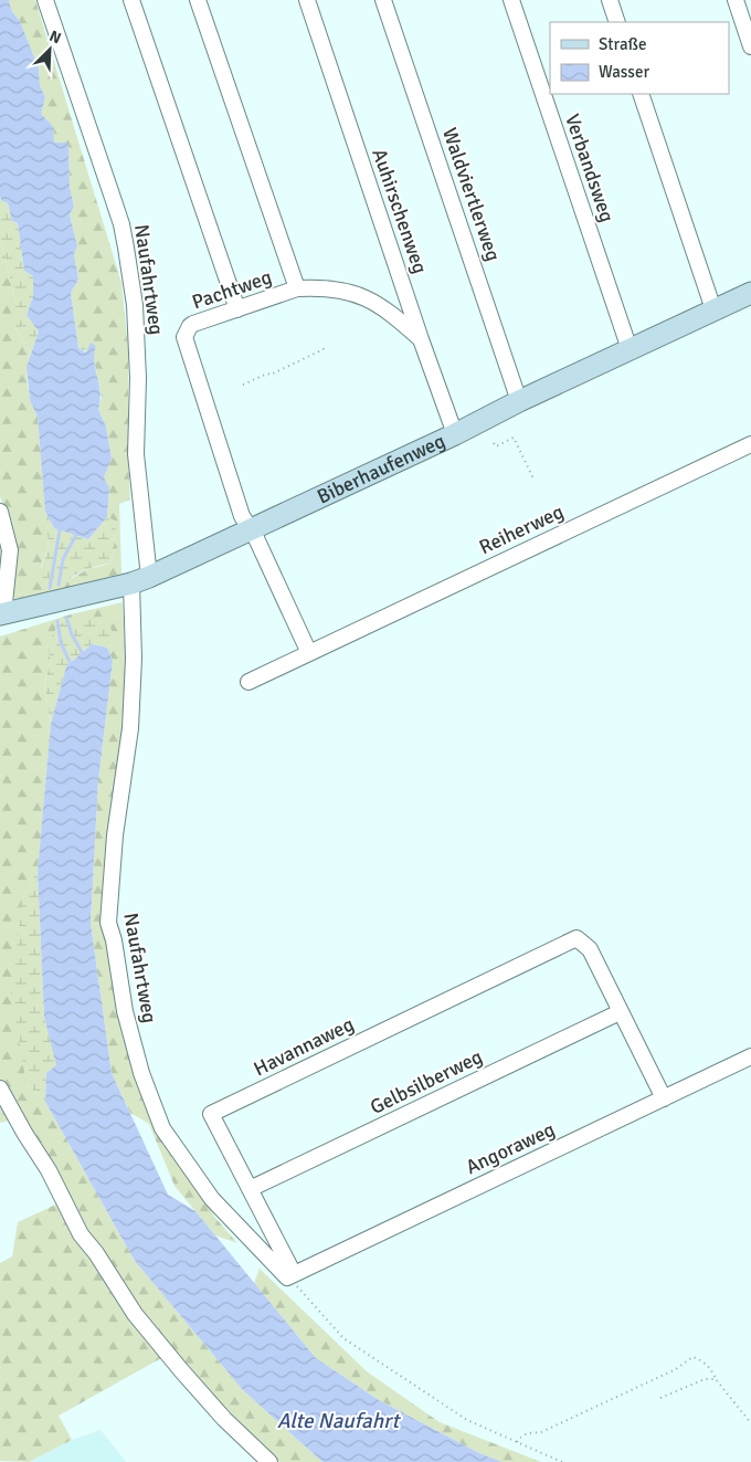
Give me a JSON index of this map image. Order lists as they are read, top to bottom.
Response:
{
  "streets": {
    "main road": ["Biberhaufenweg"],
    "street": [
      "Verbandsweg",
      "Waldviertlerweg",
      "Auhirschenweg",
      "Naufahrtweg",
      "Pachtweg",
      "Reiherweg",
      "Havannaweg",
      "Gelbsilberweg",
      "Angoraweg"
    ]
  },
  "crossings": [
    ["Verbandsweg", "Biberhaufenweg"],
    ["Waldviertlerweg", "Biberhaufenweg"],
    ["Auhirschenweg", "Pachtweg"],
    ["Auhirschenweg", "Biberhaufenweg"],
    ["Naufahrtweg", "Biberhaufenweg"],
    ["Naufahrtweg", "Havannaweg"],
    ["Naufahrtweg", "Angoraweg"],
    ["Pachtweg", "Biberhaufenweg"],
    ["Havannaweg", "Gelbsilberweg"],
    ["Havannaweg", "Angoraweg"]
  ],
  "water": ["Alte Naufahrt"],
  "legend": ["Straße", "Wasser"],
  "north": "top right"
}
